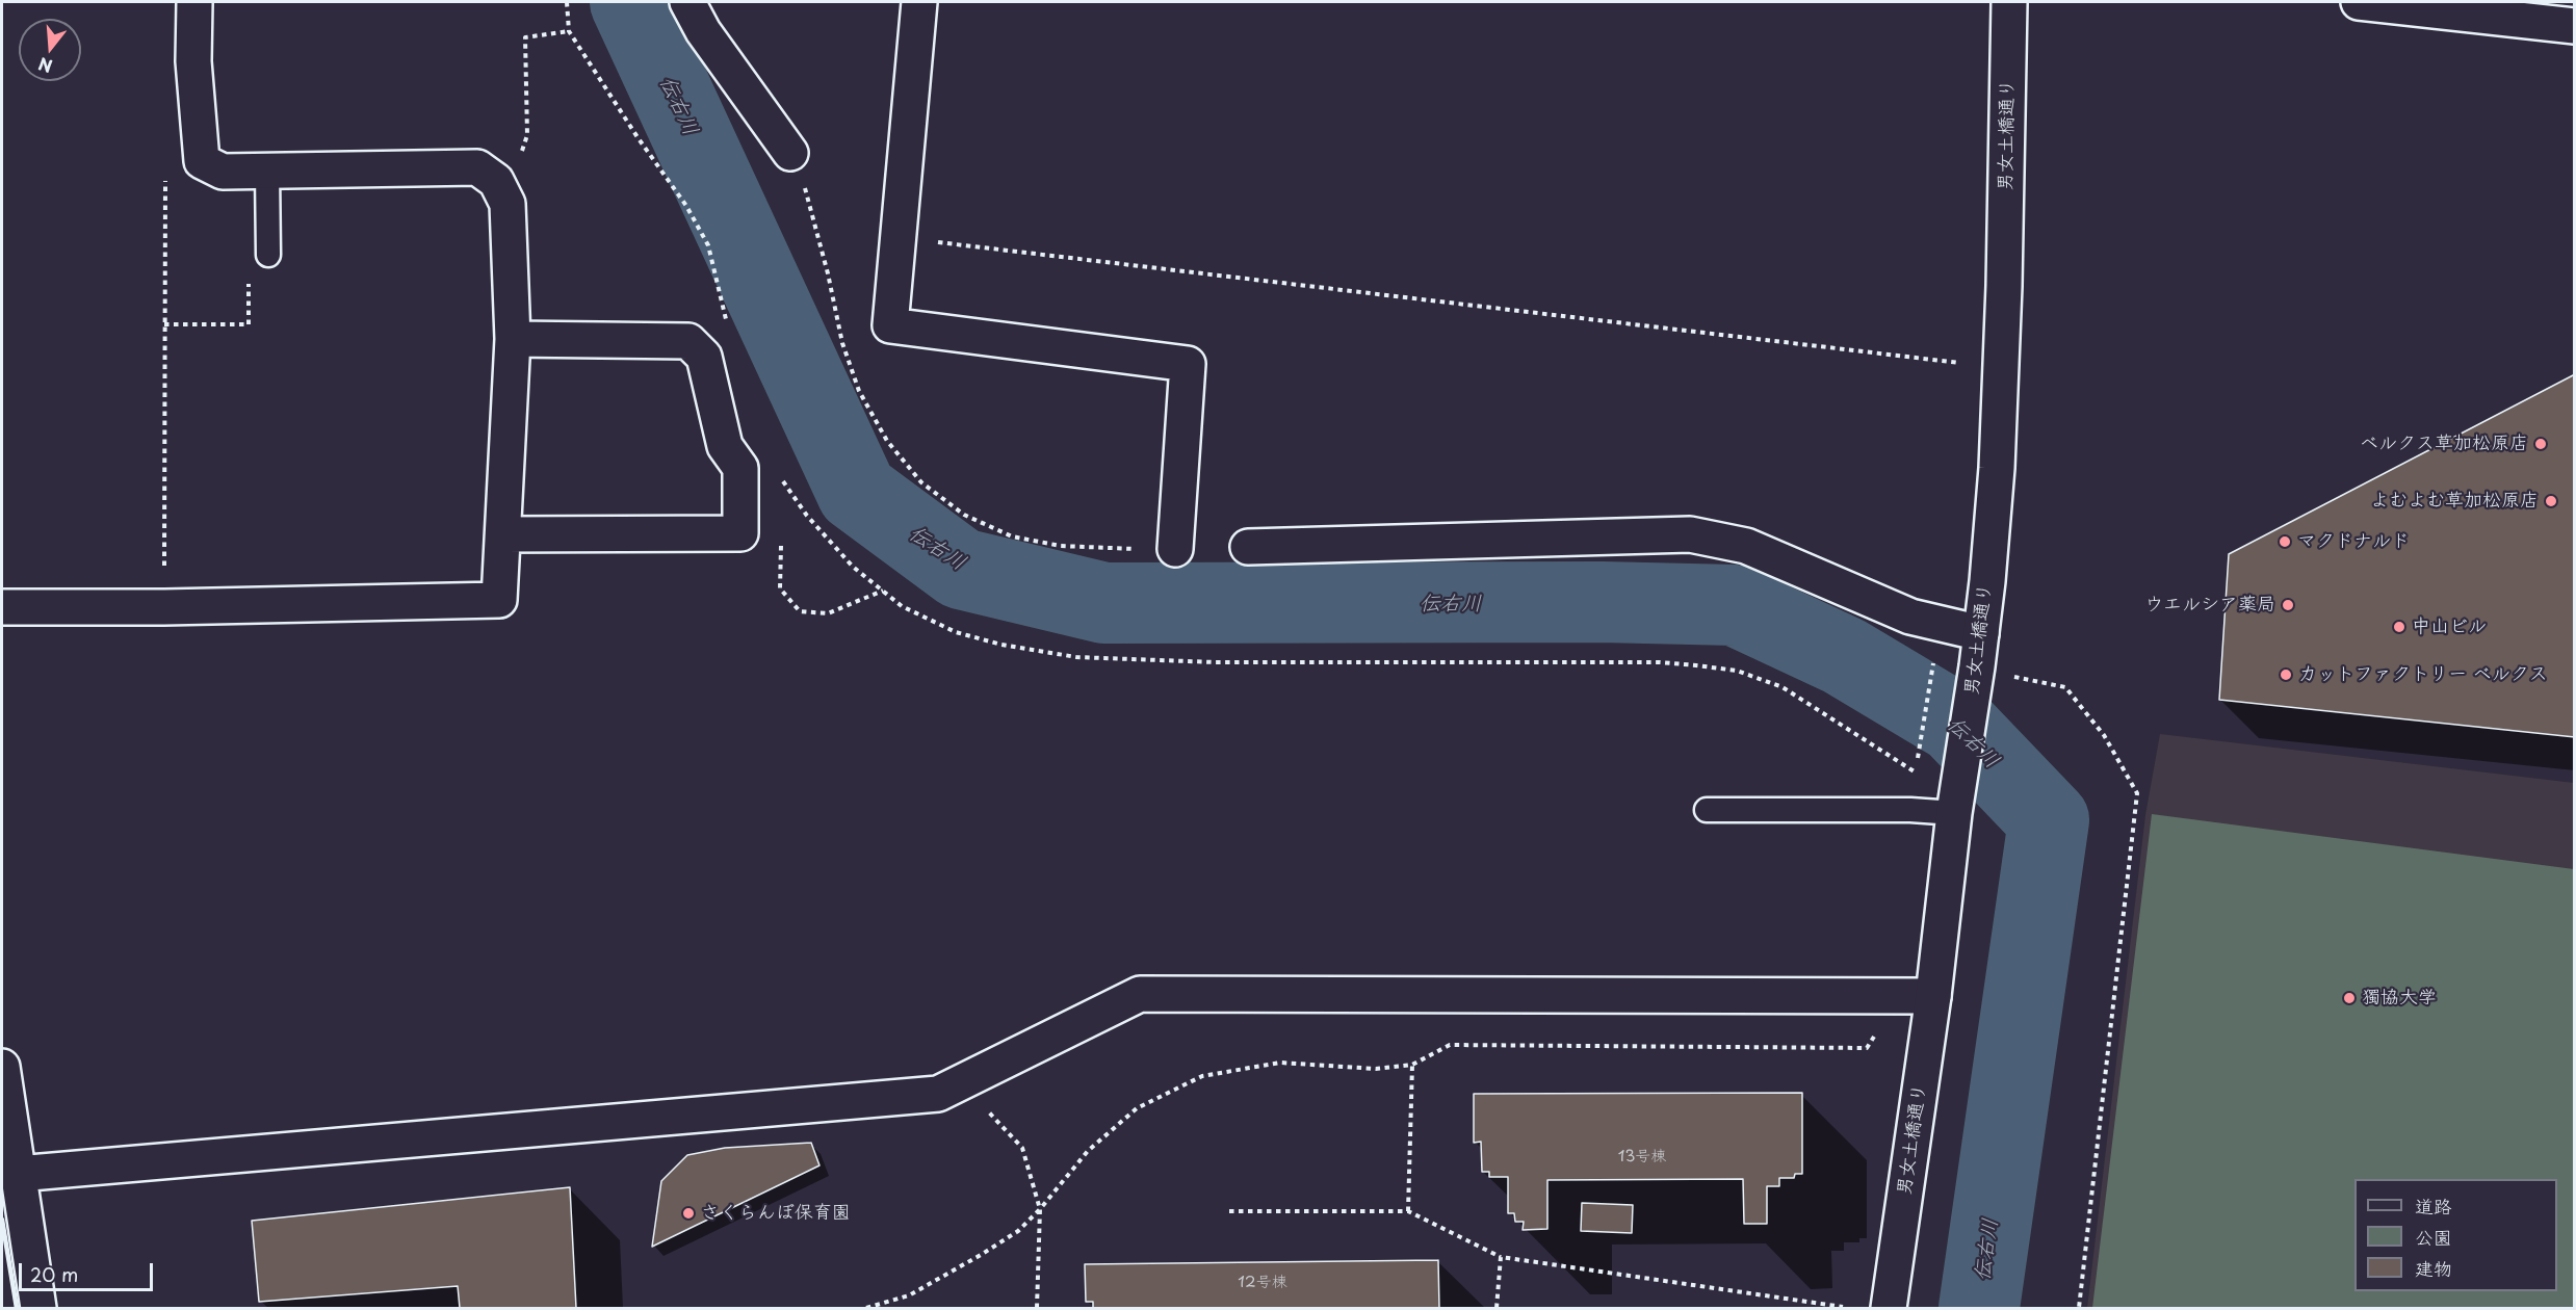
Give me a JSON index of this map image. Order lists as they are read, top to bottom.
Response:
{
  "streets": {
    "street": ["男女土橋通り"]
  },
  "water": ["伝右川"],
  "places": [
    "ベルクス草加松原店",
    "よむよむ草加松原店",
    "マクドナルド",
    "ウエルシア薬局",
    "中山ビル",
    "カットファクトリー ベルクス",
    "獨協大学",
    "さくらんぼ保育園"
  ],
  "house_numbers": ["13号棟", "12号棟"],
  "legend": ["道路", "公園", "建物"],
  "scale_bar": "20 m",
  "north": "bottom"
}
